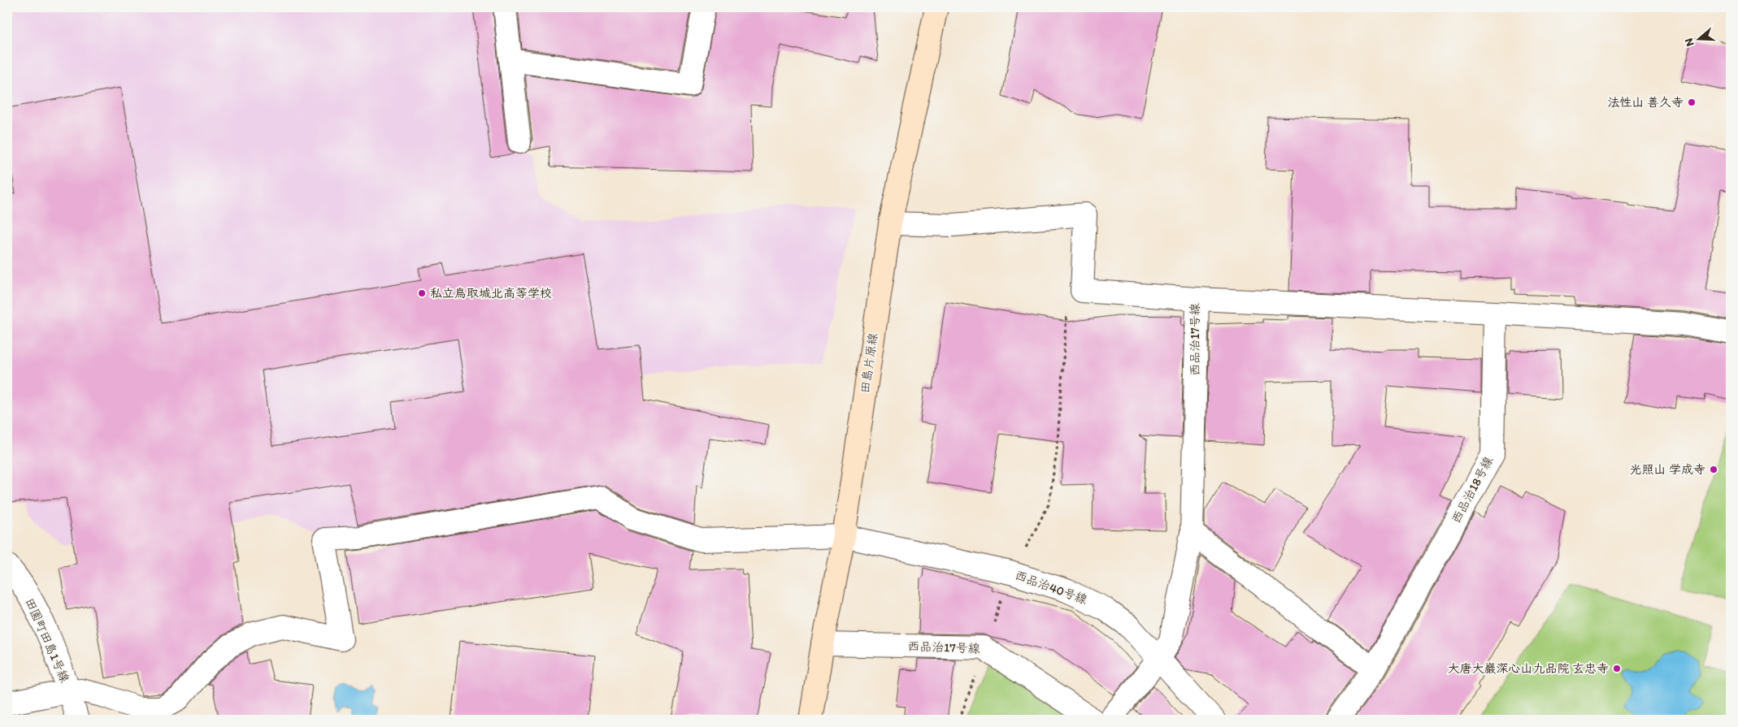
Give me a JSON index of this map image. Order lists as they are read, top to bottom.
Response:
{
  "streets": {
    "main road": ["田島片原線"],
    "street": [
      "西品治17号線",
      "西品治18号線",
      "西品治40号線",
      "田園町田島1号線"
    ]
  },
  "crossings": [
    ["西品治17号線", "田島片原線"],
    ["西品治17号線", "西品治40号線"],
    ["田島片原線", "西品治40号線"],
    ["西品治40号線", "田園町田島1号線"]
  ],
  "places": [
    "法性山 善久寺",
    "私立鳥取城北高等学校",
    "光照山 学成寺",
    "大唐大巖深心山九品院 玄忠寺"
  ],
  "north": "left"
}
